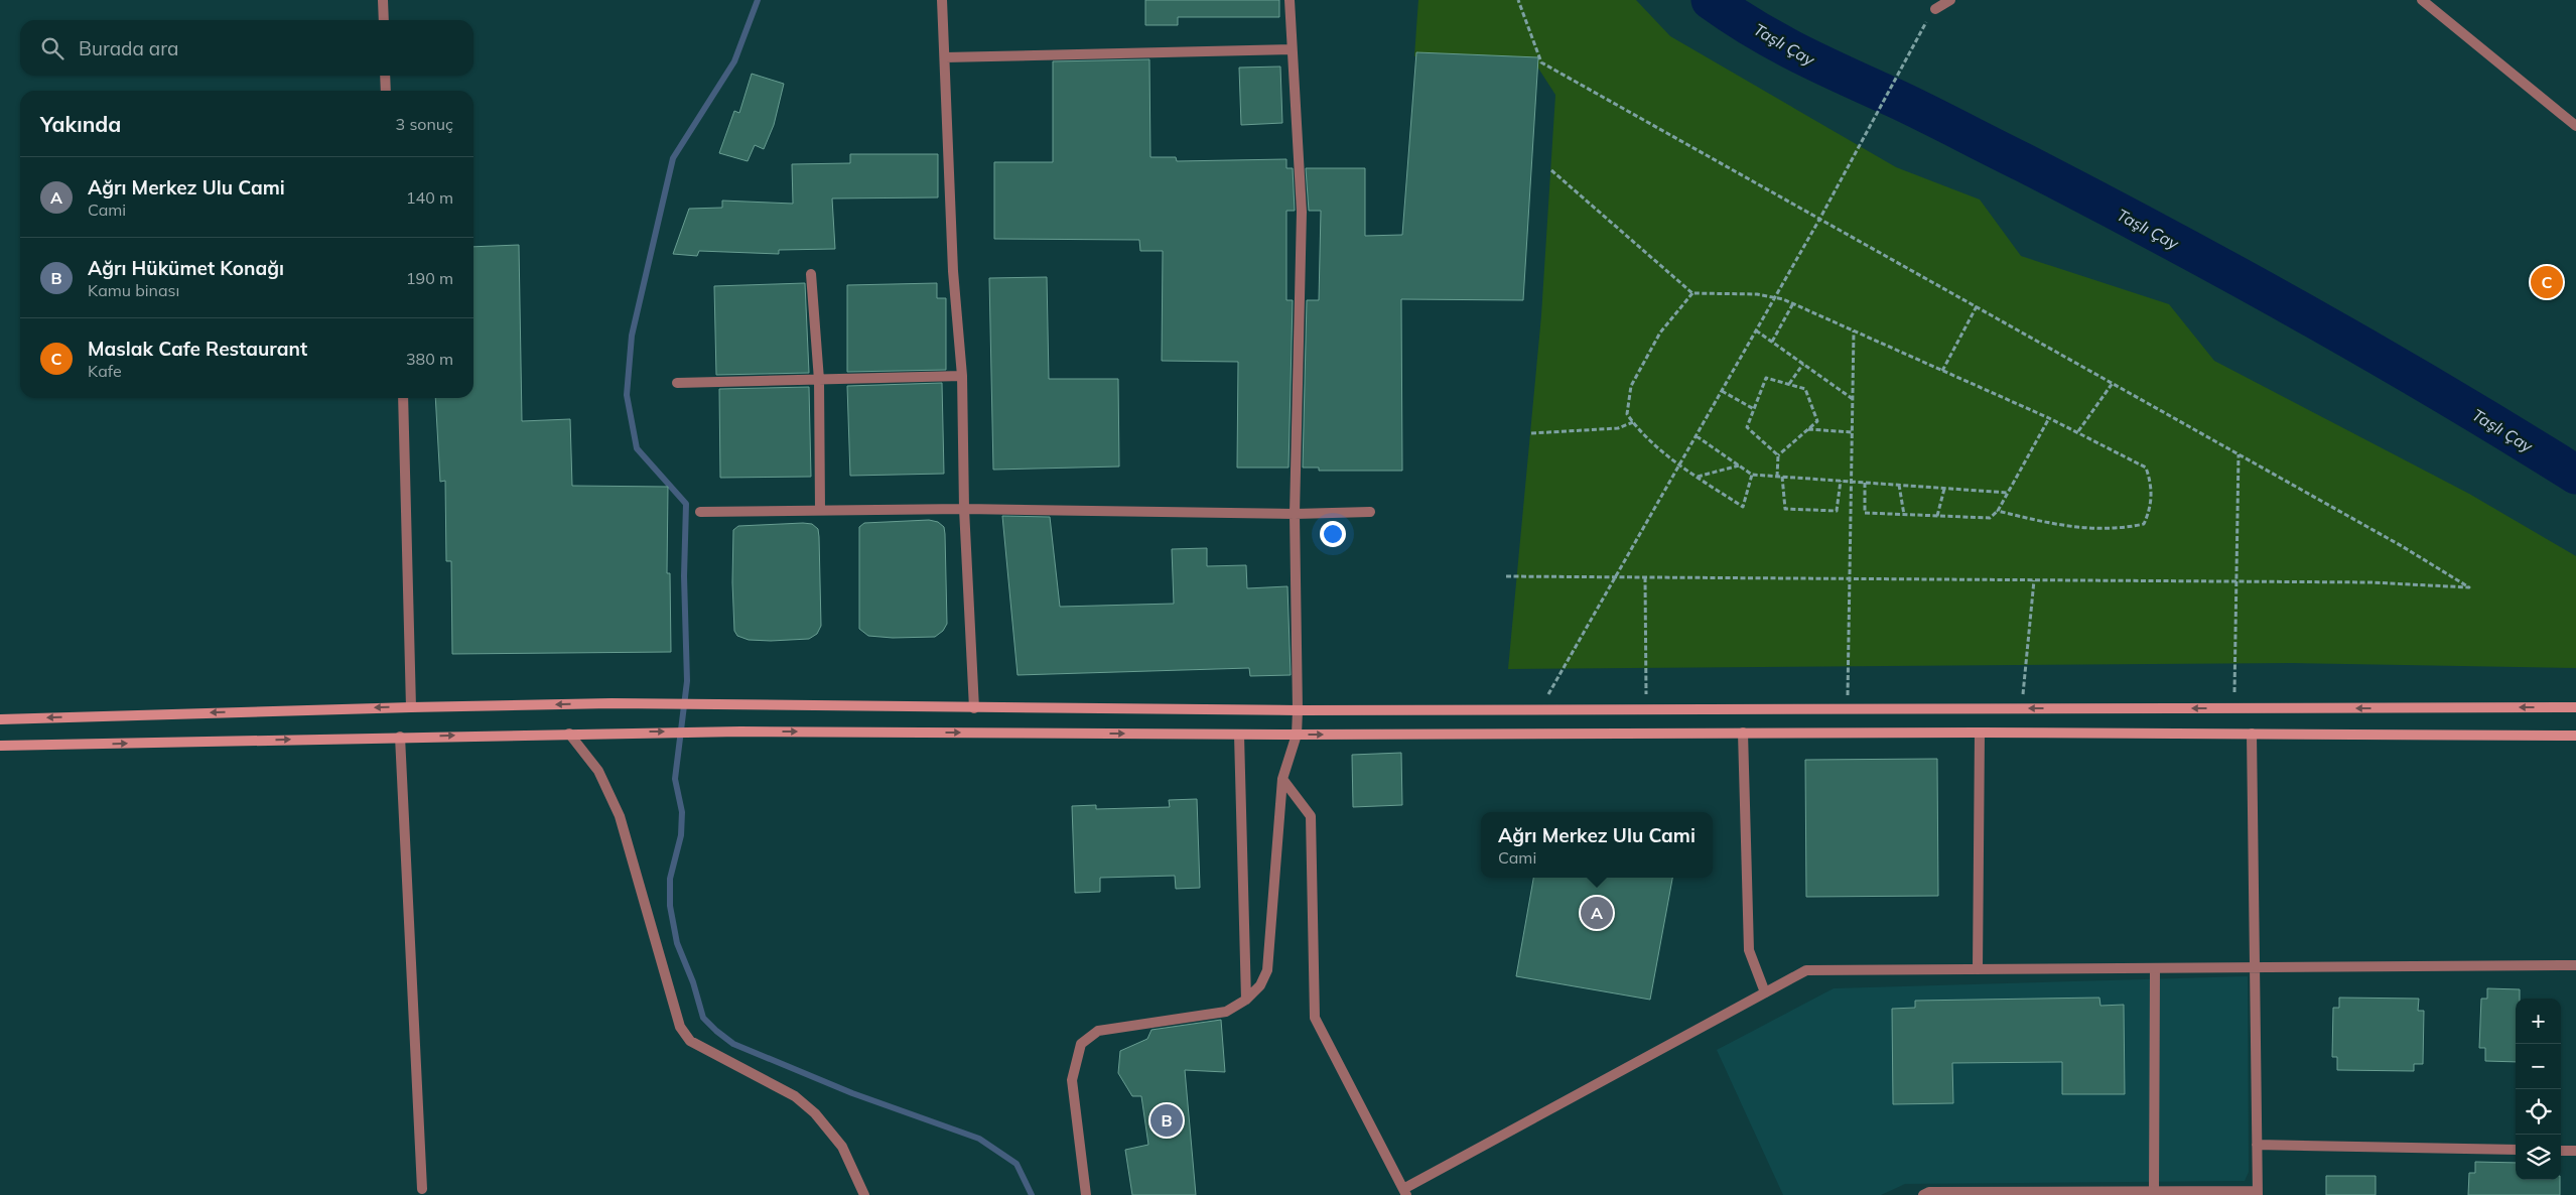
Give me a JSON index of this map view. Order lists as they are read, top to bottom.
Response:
{
  "water": ["Taşlı Çay"],
  "page": {
    "search": "Burada ara",
    "heading": ["Yakında", "3 sonuç"],
    "list": [
      {
        "mark": "A",
        "name": "Ağrı Merkez Ulu Cami",
        "note": "Cami",
        "value": "140 m"
      },
      {
        "mark": "B",
        "name": "Ağrı Hükümet Konağı",
        "note": "Kamu binası",
        "value": "190 m"
      },
      {
        "mark": "C",
        "name": "Maslak Cafe Restaurant",
        "note": "Kafe",
        "value": "380 m"
      }
    ],
    "pins": ["C", "A", "B"],
    "popup": ["Ağrı Merkez Ulu Cami", "Cami"],
    "map_buttons": ["+", "−"]
  }
}
